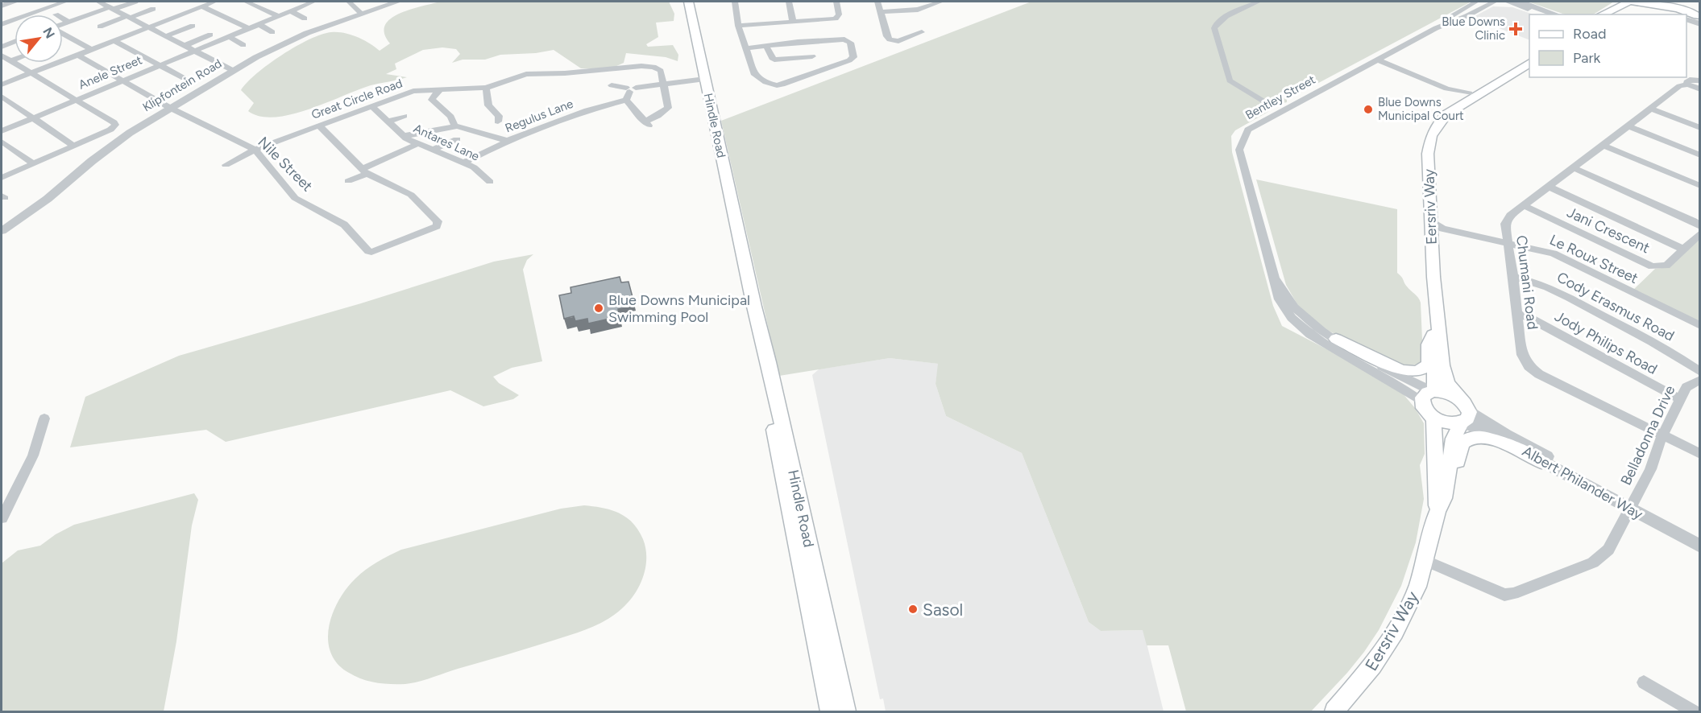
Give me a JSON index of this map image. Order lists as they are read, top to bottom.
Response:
{
  "streets": {
    "main road": ["Hindle Road", "Eersriv Way"],
    "street": [
      "Anele Street",
      "Klipfontein Road",
      "Bentley Street",
      "Great Circle Road",
      "Regulus Lane",
      "Antares Lane",
      "Nile Street",
      "Jani Crescent",
      "Le Roux Street",
      "Chumani Road",
      "Cody Erasmus Road",
      "Jody Philips Road",
      "Belladonna Drive",
      "Albert Philander Way"
    ]
  },
  "crossings": [
    ["Anele Street", "Nile Street"],
    ["Klipfontein Road", "Nile Street"],
    ["Bentley Street", "Eersriv Way"],
    ["Great Circle Road", "Antares Lane"],
    ["Great Circle Road", "Nile Street"],
    ["Regulus Lane", "Antares Lane"],
    ["Eersriv Way", "Le Roux Street"],
    ["Eersriv Way", "Belladonna Drive"],
    ["Eersriv Way", "Albert Philander Way"],
    ["Jani Crescent", "Chumani Road"],
    ["Le Roux Street", "Chumani Road"],
    ["Chumani Road", "Cody Erasmus Road"],
    ["Chumani Road", "Jody Philips Road"],
    ["Chumani Road", "Belladonna Drive"],
    ["Jody Philips Road", "Belladonna Drive"],
    ["Belladonna Drive", "Albert Philander Way"]
  ],
  "places": {
    "health": ["Blue Downs Clinic"],
    "other": ["Blue Downs Municipal Court", "Blue Downs Municipal Swimming Pool", "Sasol"]
  },
  "legend": ["Road", "Park"],
  "north": "top right"
}
